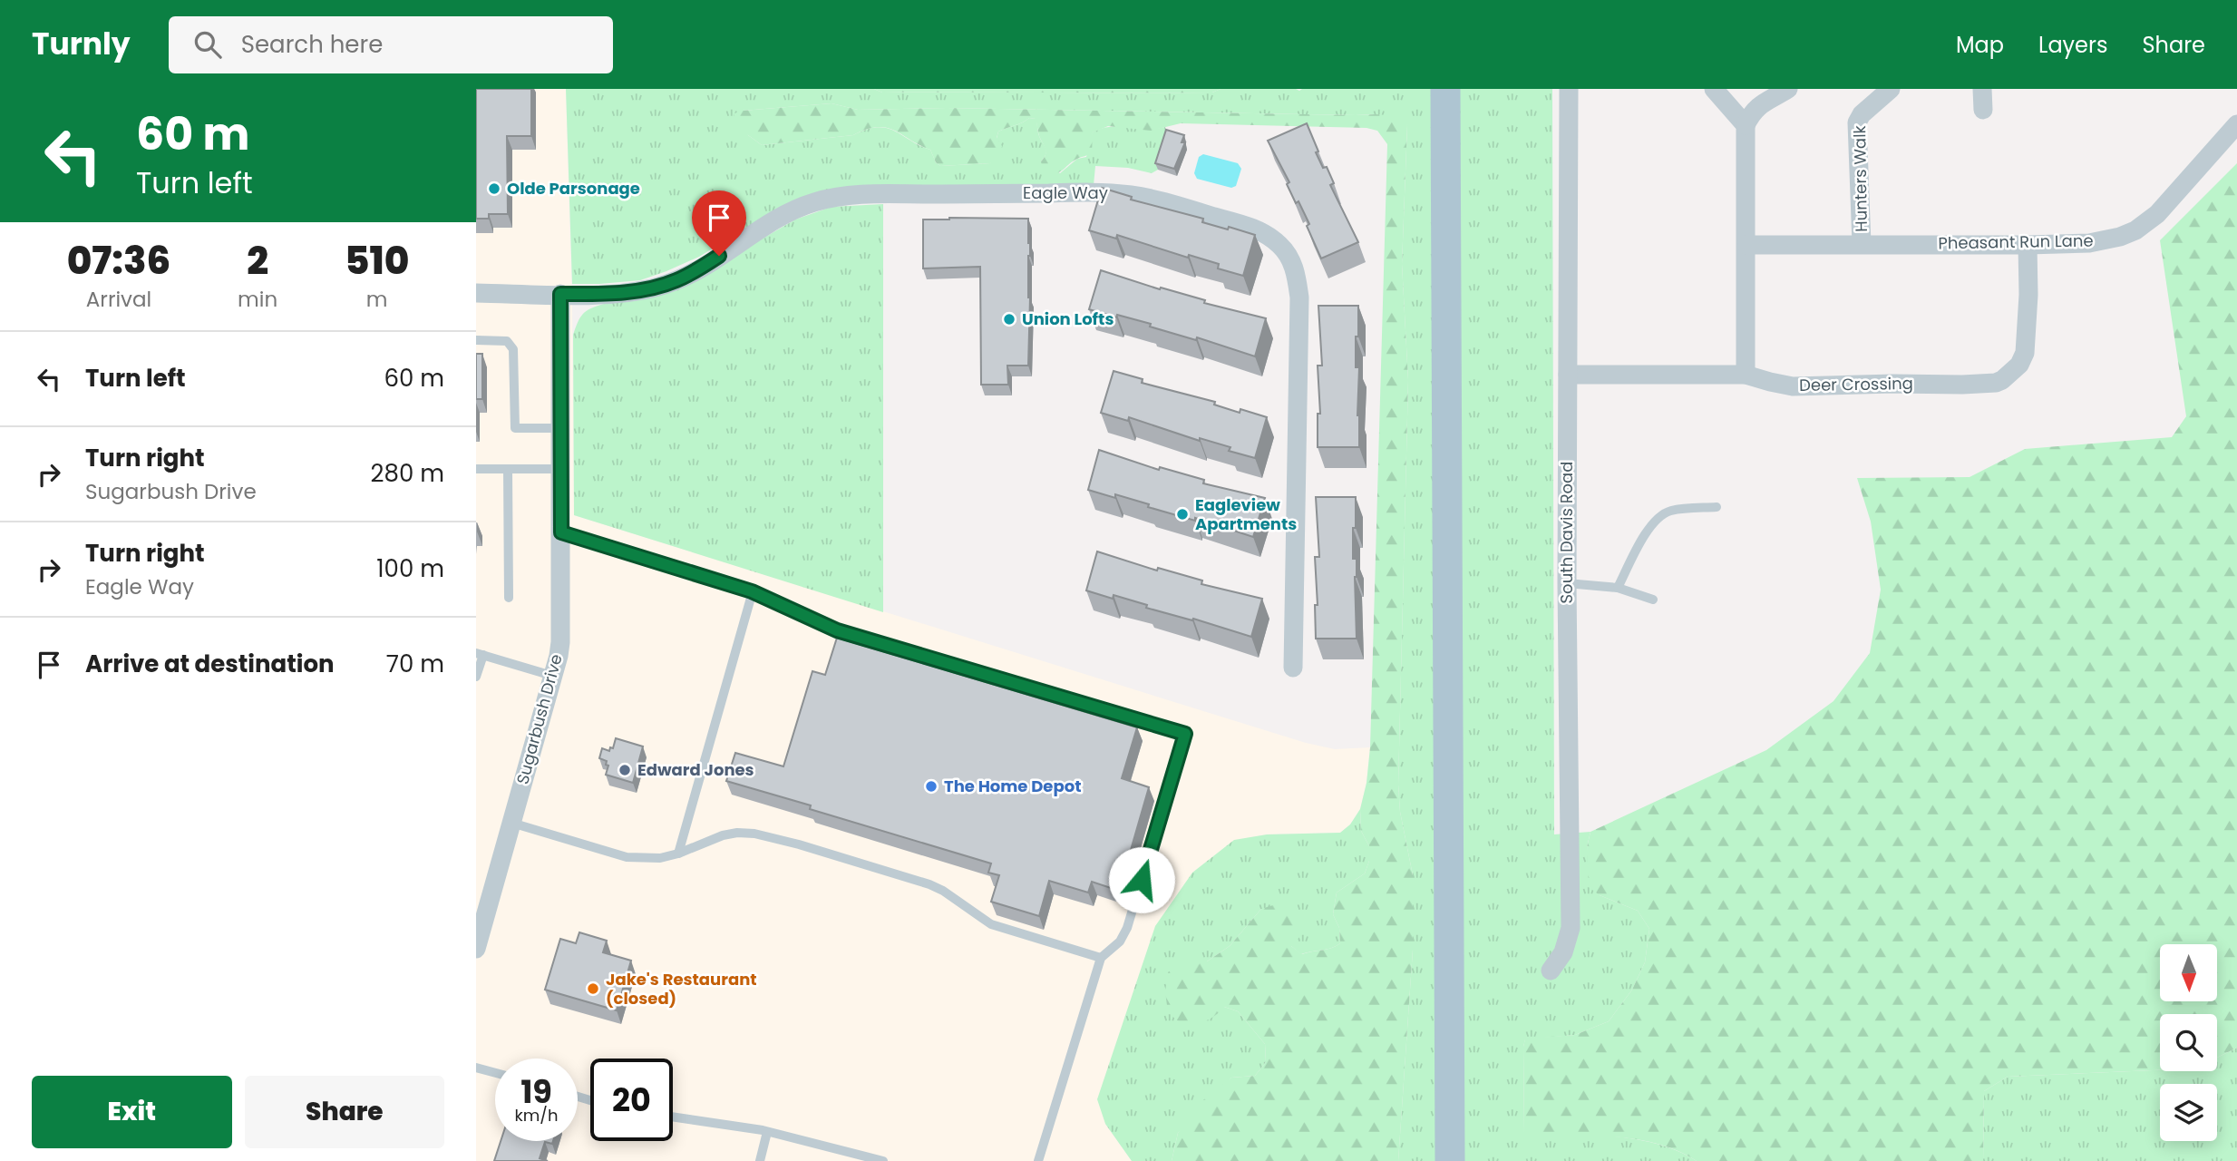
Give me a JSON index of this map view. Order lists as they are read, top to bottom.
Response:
{
  "streets": {
    "street": [
      "Hunters Walk",
      "Eagle Way",
      "Pheasant Run Lane",
      "Deer Crossing",
      "South Davis Road",
      "Sugarbush Drive"
    ]
  },
  "crossings": [
    ["Hunters Walk", "Pheasant Run Lane"],
    ["Eagle Way", "Sugarbush Drive"],
    ["Pheasant Run Lane", "Deer Crossing"],
    ["Deer Crossing", "South Davis Road"]
  ],
  "places": [
    "Olde Parsonage",
    "Union Lofts",
    "Eagleview Apartments",
    "Edward Jones",
    "The Home Depot",
    "Jake's Restaurant (closed)"
  ],
  "north": "bottom",
  "page": {
    "header": "Turnly",
    "search": "Search here",
    "nav": ["Map", "Layers", "Share"],
    "turn": ["60 m", "Turn left"],
    "eta": [
      "07:36",
      "Arrival",
      "2",
      "min",
      "510",
      "m"
    ],
    "list": [
      {
        "name": "Turn left",
        "value": "60 m"
      },
      {
        "name": "Turn right",
        "note": "Sugarbush Drive",
        "value": "280 m"
      },
      {
        "name": "Turn right",
        "note": "Eagle Way",
        "value": "100 m"
      },
      {
        "name": "Arrive at destination",
        "value": "70 m"
      }
    ],
    "speed": "19 km/h",
    "limit": "20",
    "buttons": ["Exit", "Share"]
  }
}
